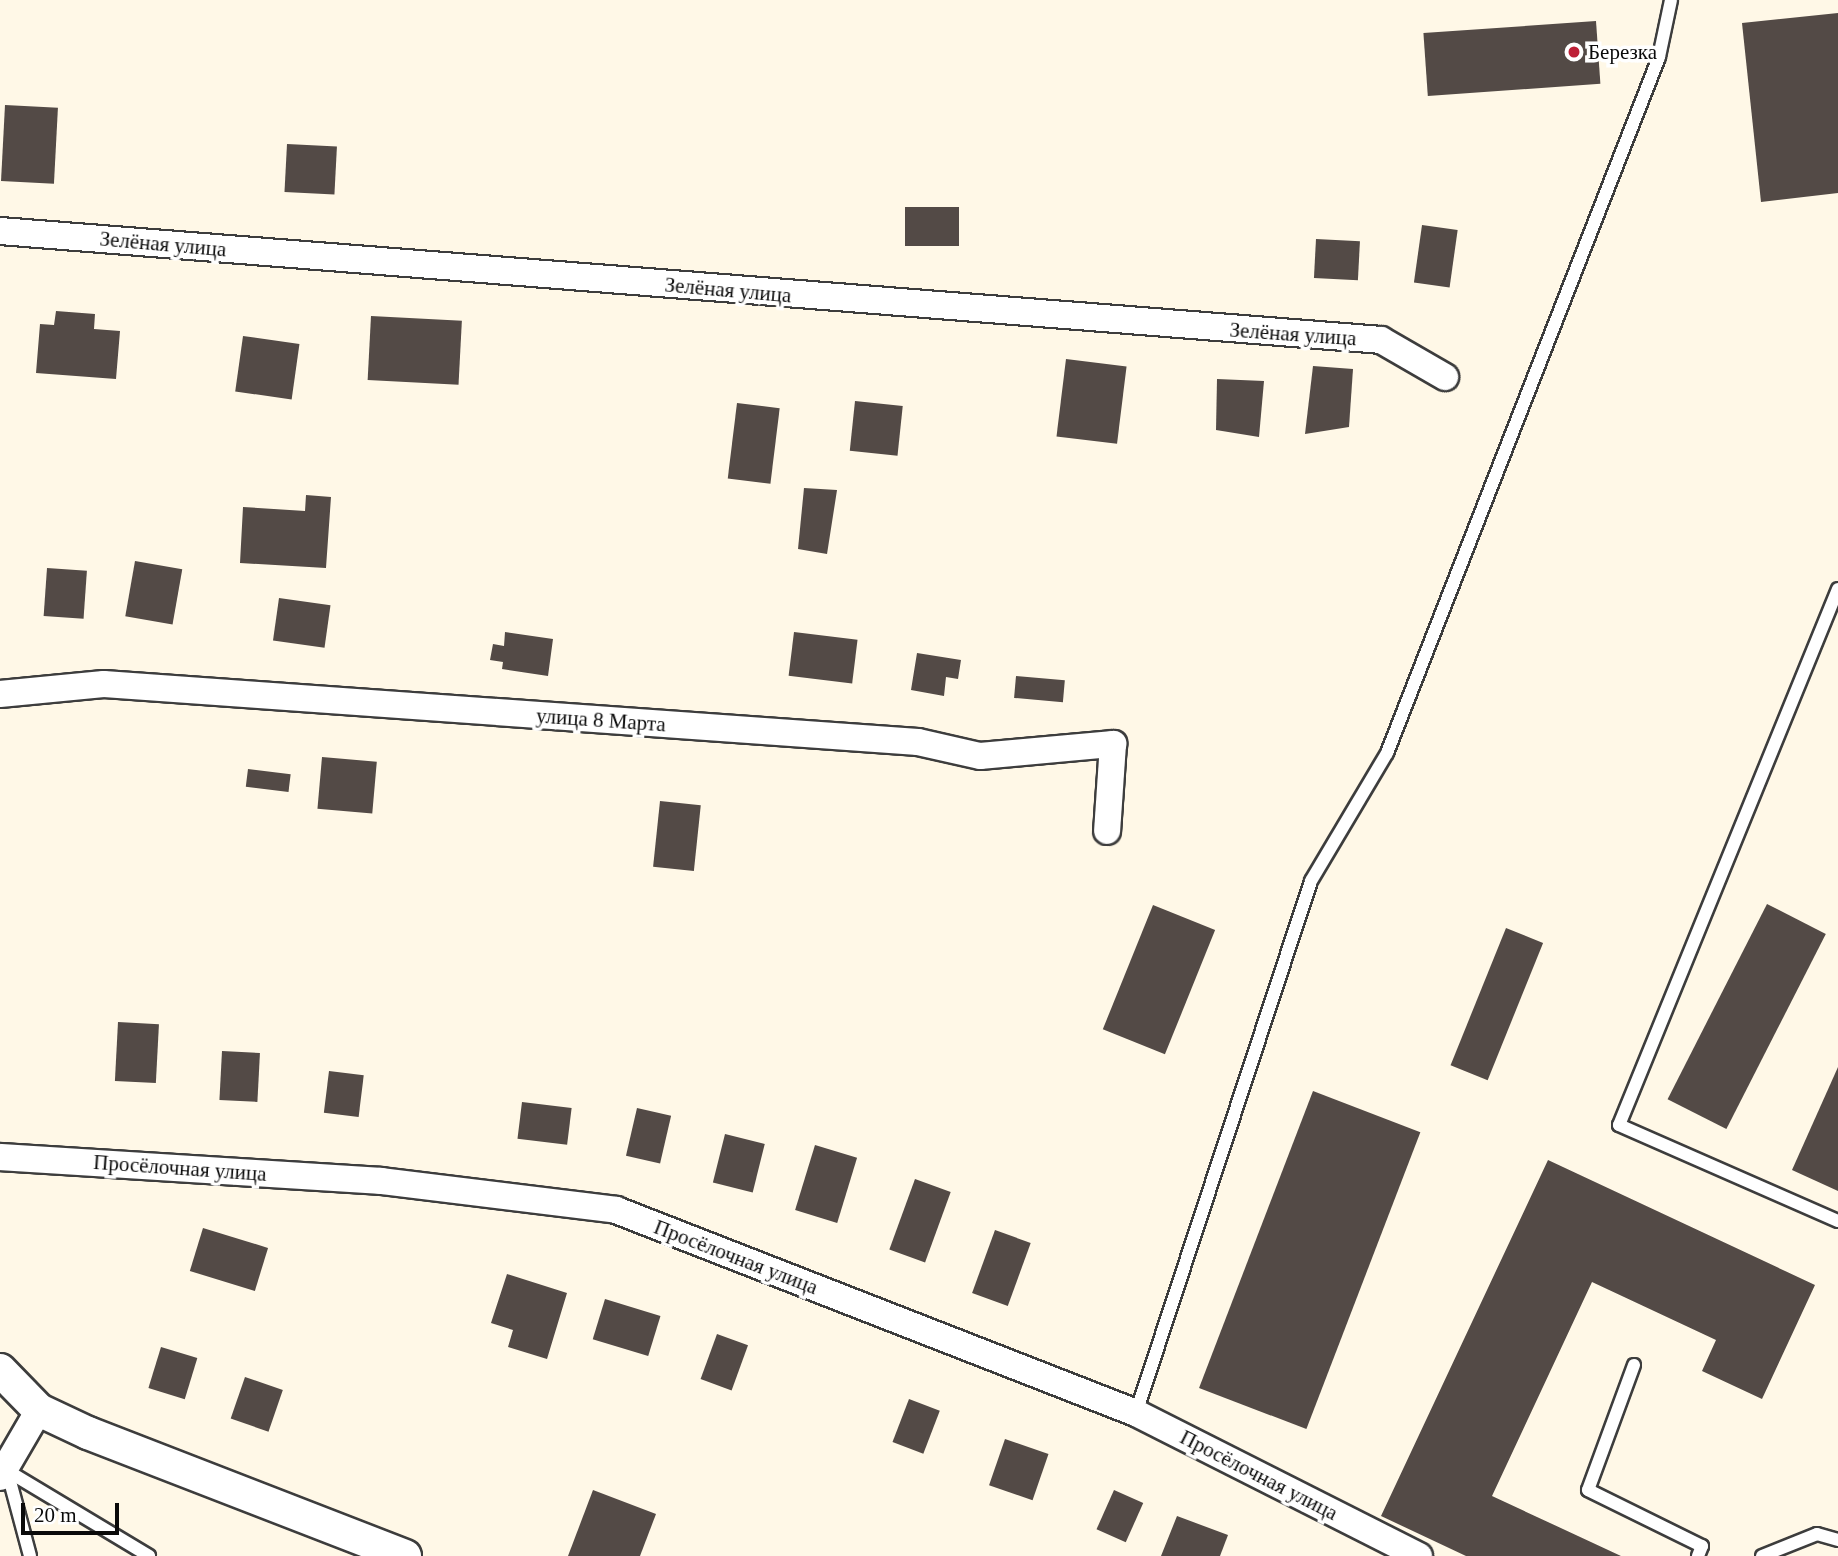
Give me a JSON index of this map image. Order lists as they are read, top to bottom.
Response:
{
  "streets": {
    "street": ["Зелёная улица", "улица 8 Марта", "Просёлочная улица"]
  },
  "places": ["Березка"],
  "scale_bar": "20 m"
}
